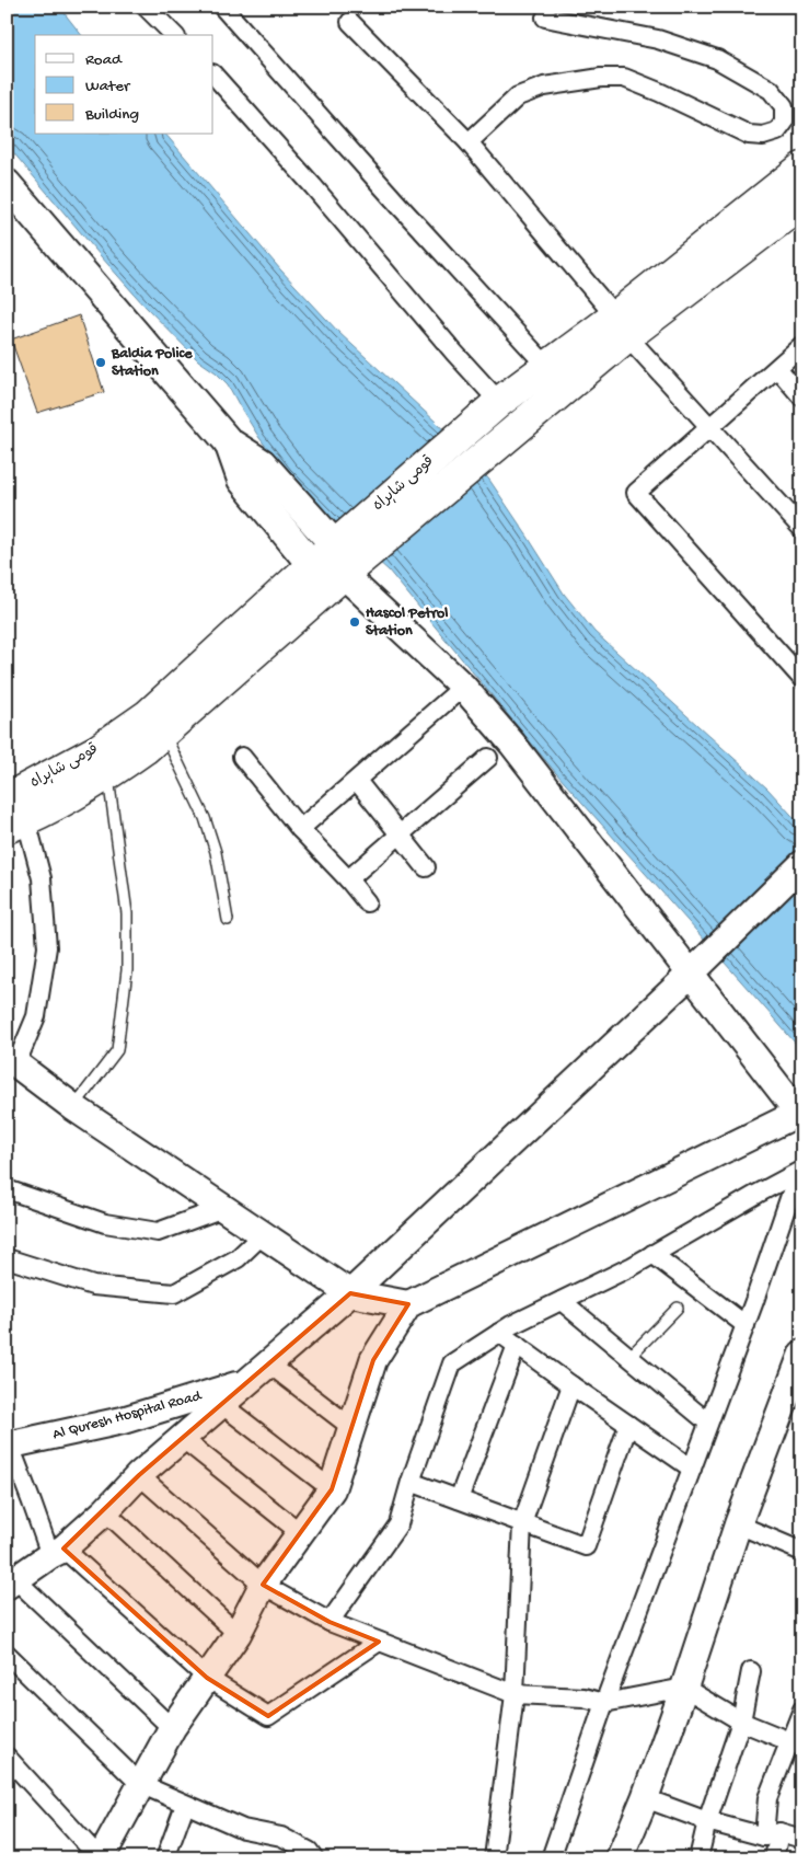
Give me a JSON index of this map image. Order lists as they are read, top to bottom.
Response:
{
  "streets": {
    "highway": ["قومی شاہراہ"],
    "street": ["Al Quresh Hospital Road"]
  },
  "places": ["Baldia Police Station", "Hascol Petrol Station"],
  "legend": ["Road", "Water", "Building"]
}
